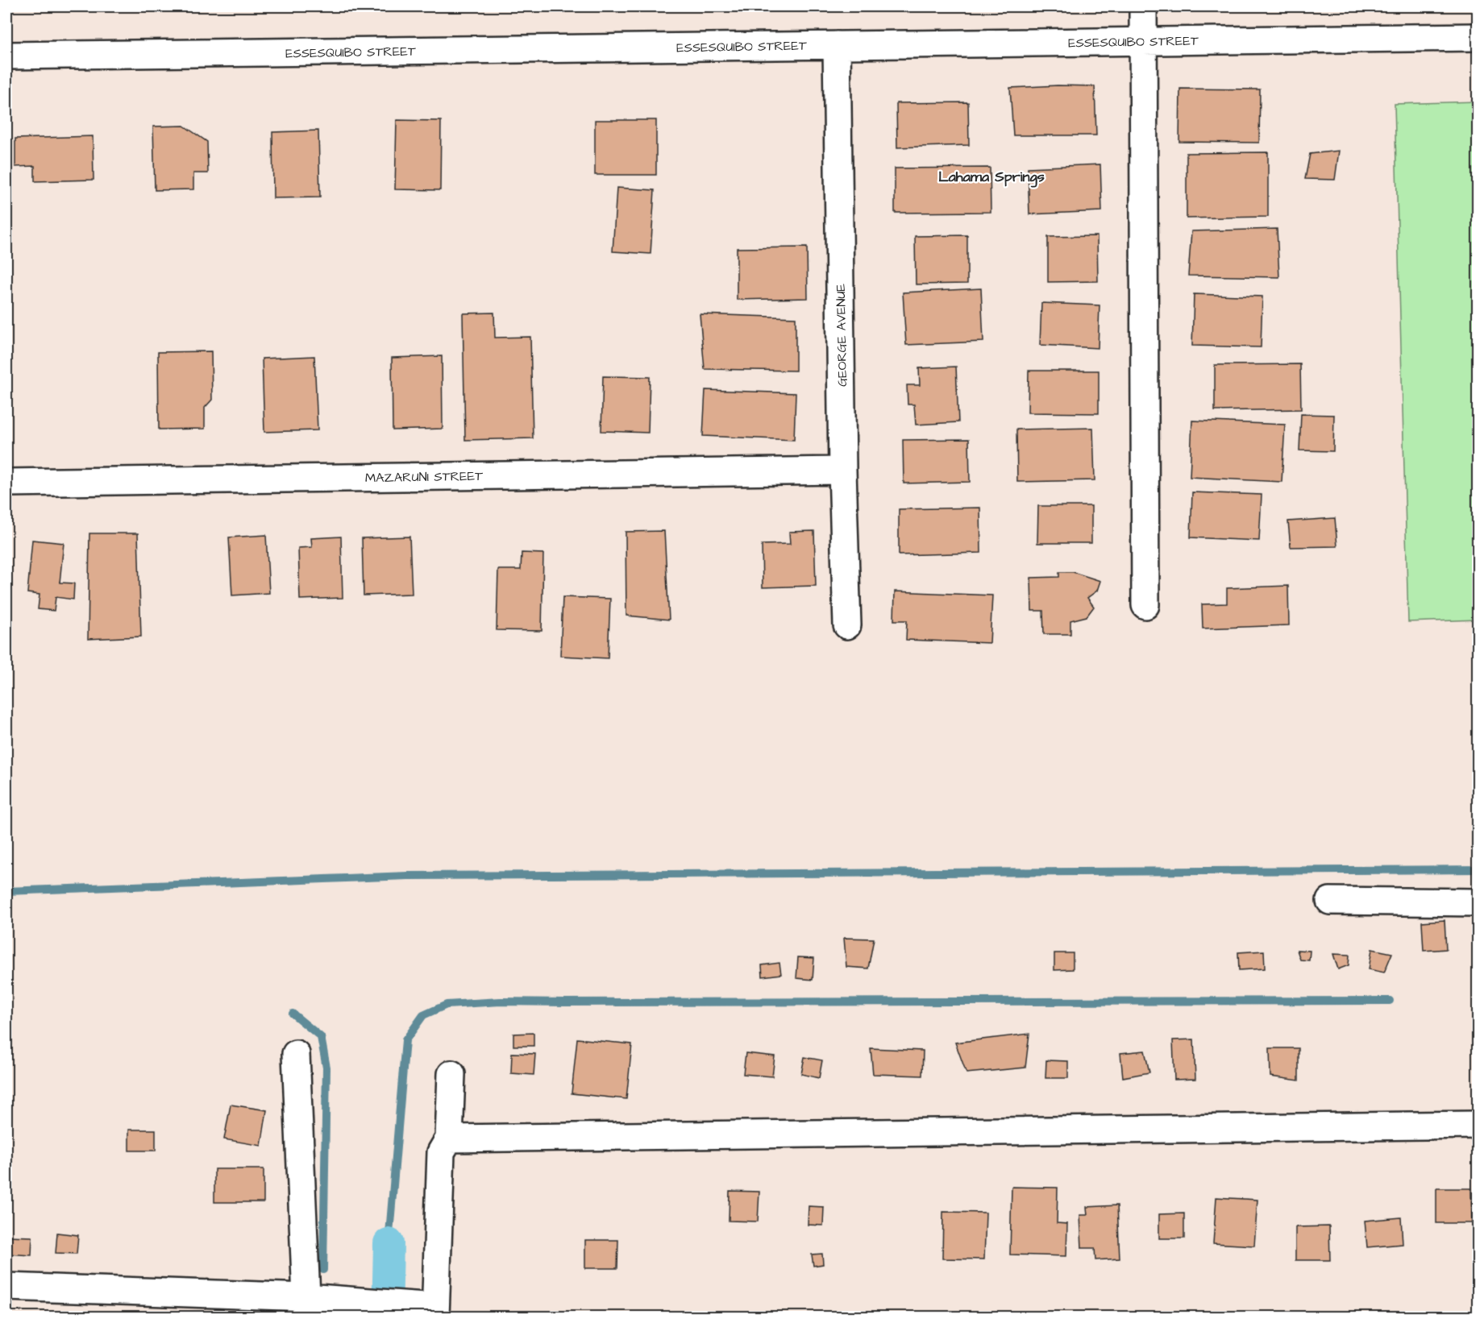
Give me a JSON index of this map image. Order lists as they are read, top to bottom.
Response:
{
  "streets": {
    "street": ["ESSESQUIBO STREET", "GEORGE AVENUE", "MAZARUNI STREET"]
  },
  "crossings": [
    ["ESSESQUIBO STREET", "GEORGE AVENUE"],
    ["GEORGE AVENUE", "MAZARUNI STREET"]
  ],
  "districts": ["Lahama Springs"]
}
